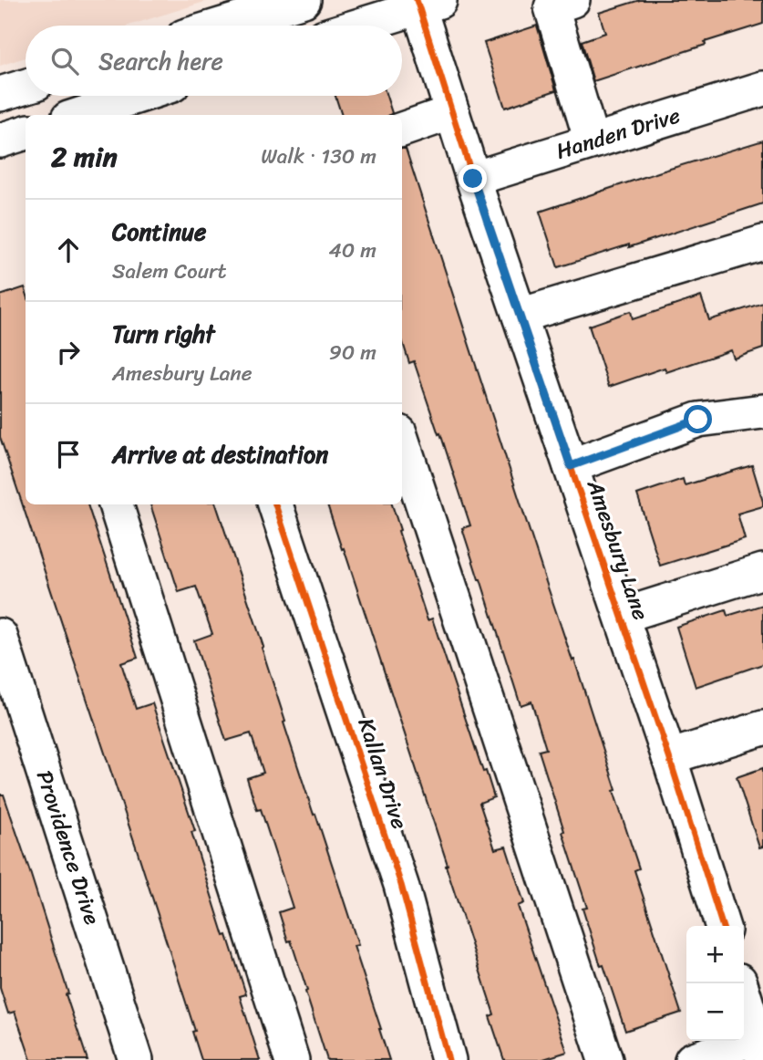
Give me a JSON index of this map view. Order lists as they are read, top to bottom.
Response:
{
  "streets": {
    "street": [
      "Handen Drive",
      "Amesbury Lane",
      "Kallan Drive",
      "Providence Drive"
    ]
  },
  "crossings": [
    ["Handen Drive", "Amesbury Lane"]
  ],
  "page": {
    "search": "Search here",
    "heading": ["2 min", "Walk · 130 m"],
    "list": [
      ["Continue", "Salem Court", "40 m"],
      ["Turn right", "Amesbury Lane", "90 m"],
      "Arrive at destination"
    ],
    "map_buttons": ["+", "−"]
  }
}
